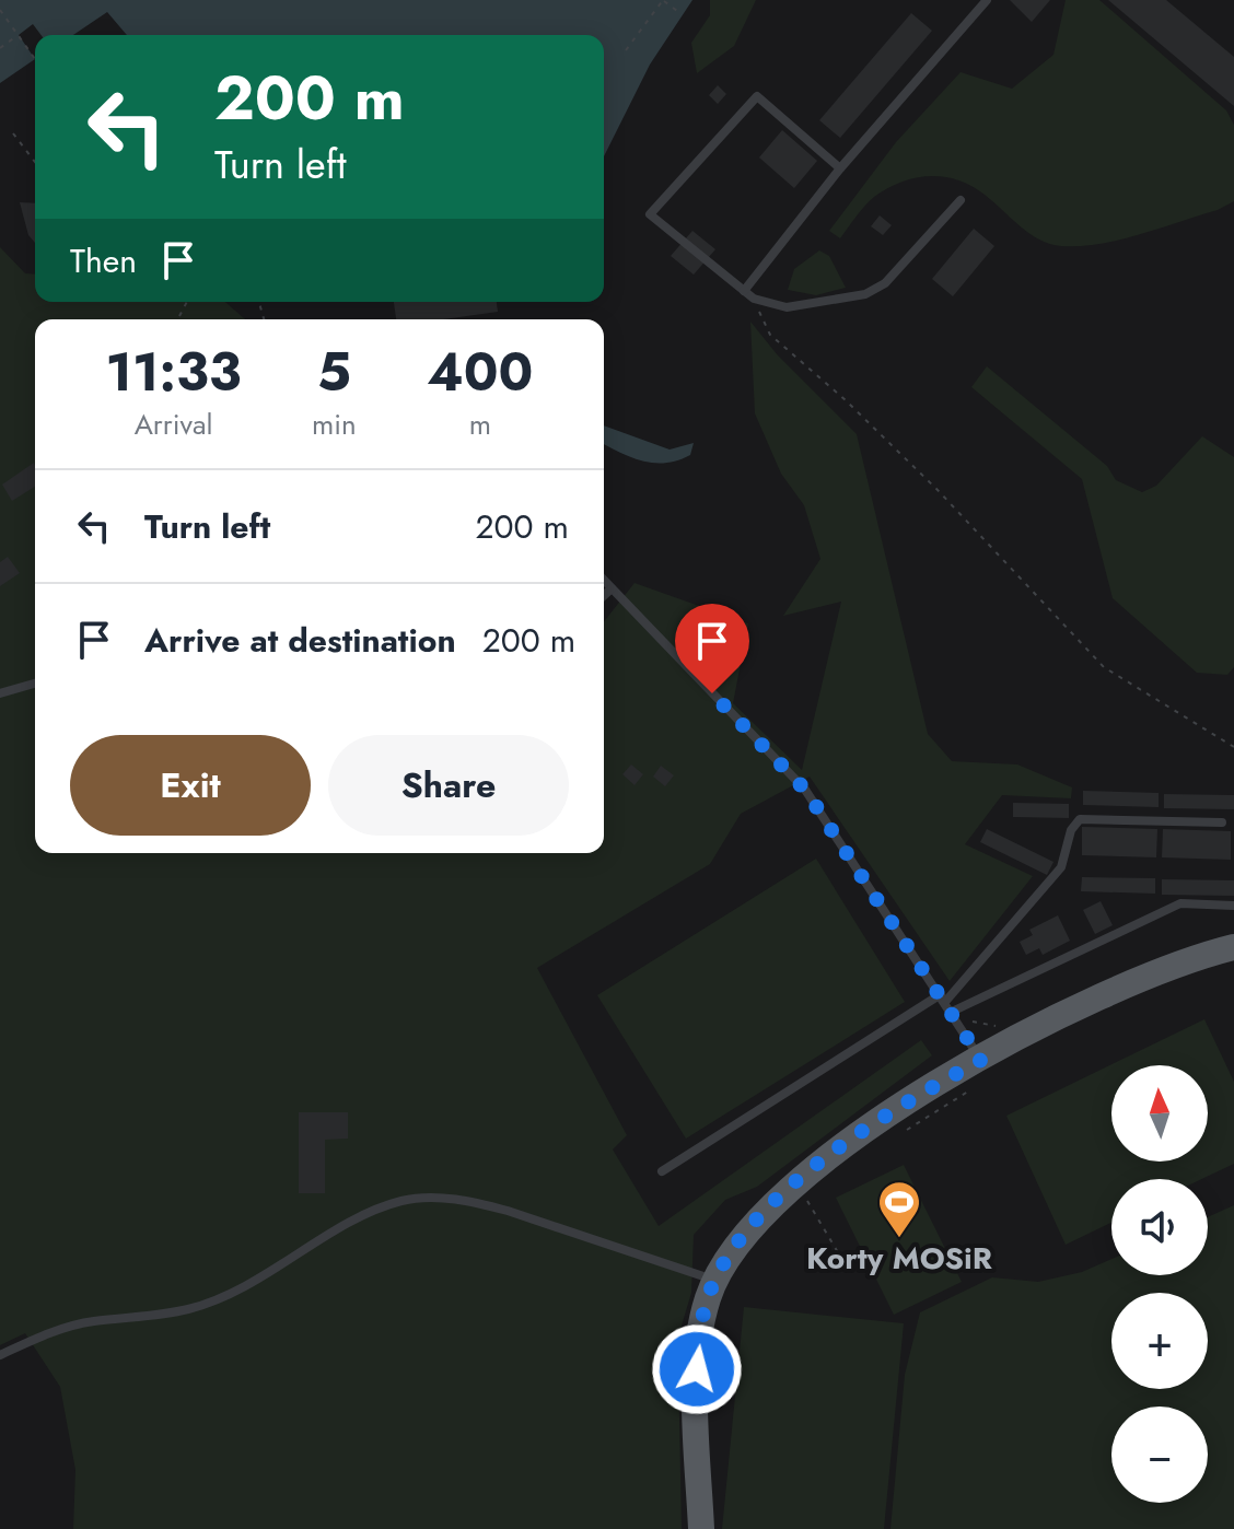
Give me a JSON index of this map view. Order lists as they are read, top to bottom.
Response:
{
  "places": {
    "sports": ["Korty MOSiR"]
  },
  "north": "top",
  "page": {
    "turn": ["200 m", "Turn left"],
    "then": "Then",
    "eta": [
      "11:33",
      "Arrival",
      "5",
      "min",
      "400",
      "m"
    ],
    "list": [
      {
        "name": "Turn left",
        "value": "200 m"
      },
      {
        "name": "Arrive at destination",
        "value": "200 m"
      }
    ],
    "buttons": ["Exit", "Share"],
    "map_buttons": ["+", "−"]
  }
}
